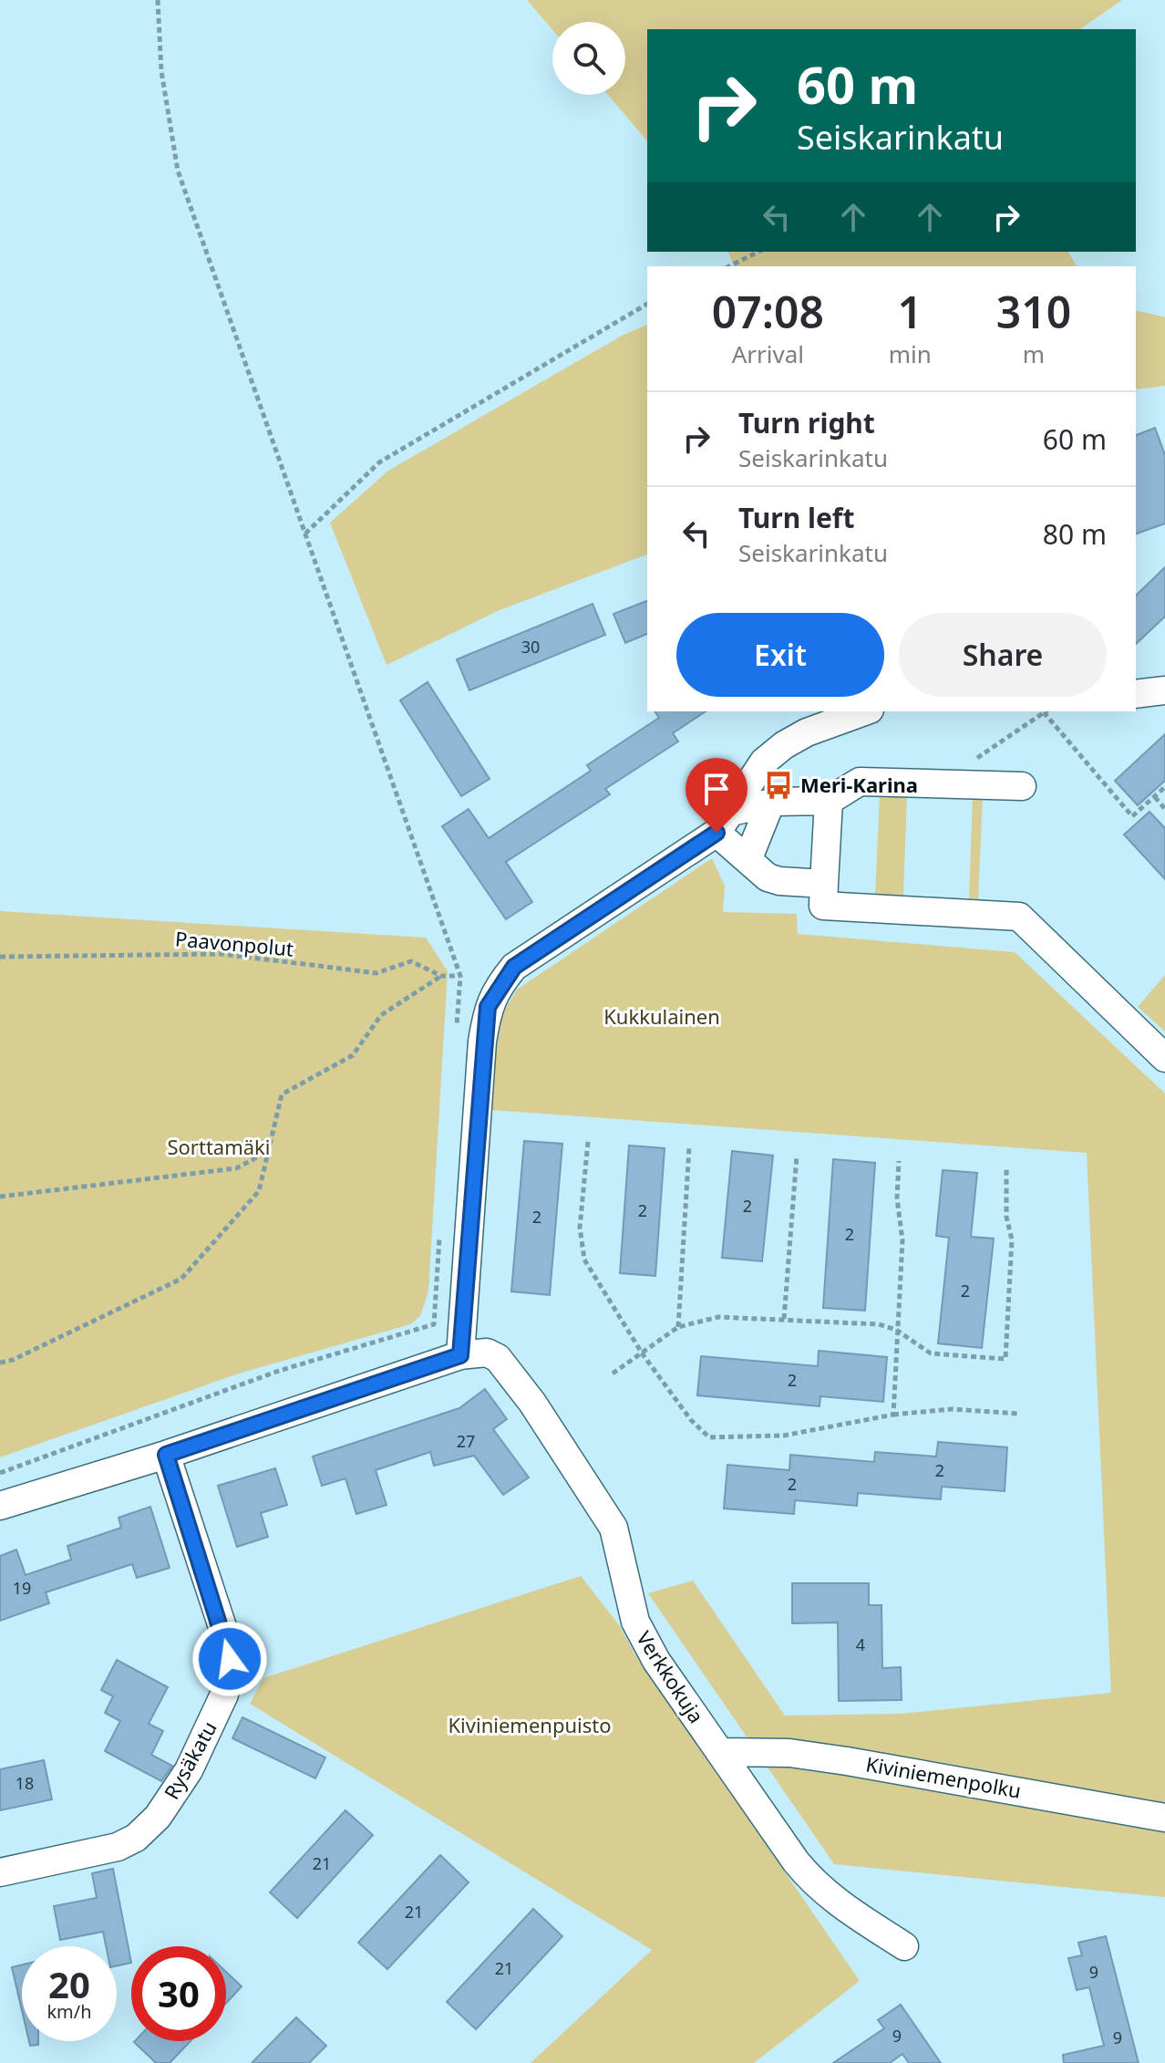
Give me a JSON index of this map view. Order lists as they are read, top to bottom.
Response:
{
  "streets": {
    "street": ["Verkkokuja", "Rysäkatu", "Kiviniemenpolku"],
    "path": ["Paavonpolut"]
  },
  "crossings": [
    ["Verkkokuja", "Kiviniemenpolku"]
  ],
  "parks": ["Kukkulainen", "Sorttamäki", "Kiviniemenpuisto"],
  "places": {
    "bus stop": ["Meri-Karina"]
  },
  "house_numbers": [
    "30",
    "2",
    "2",
    "2",
    "2",
    "2",
    "2",
    "27",
    "2",
    "2",
    "19",
    "4",
    "18",
    "21",
    "21",
    "21",
    "9",
    "9",
    "9"
  ],
  "page": {
    "turn": ["60 m", "Seiskarinkatu"],
    "eta": [
      "07:08",
      "Arrival",
      "1",
      "min",
      "310",
      "m"
    ],
    "list": [
      {
        "name": "Turn right",
        "note": "Seiskarinkatu",
        "value": "60 m"
      },
      {
        "name": "Turn left",
        "note": "Seiskarinkatu",
        "value": "80 m"
      }
    ],
    "buttons": ["Exit", "Share"],
    "speed": "20 km/h",
    "limit": "30"
  }
}
